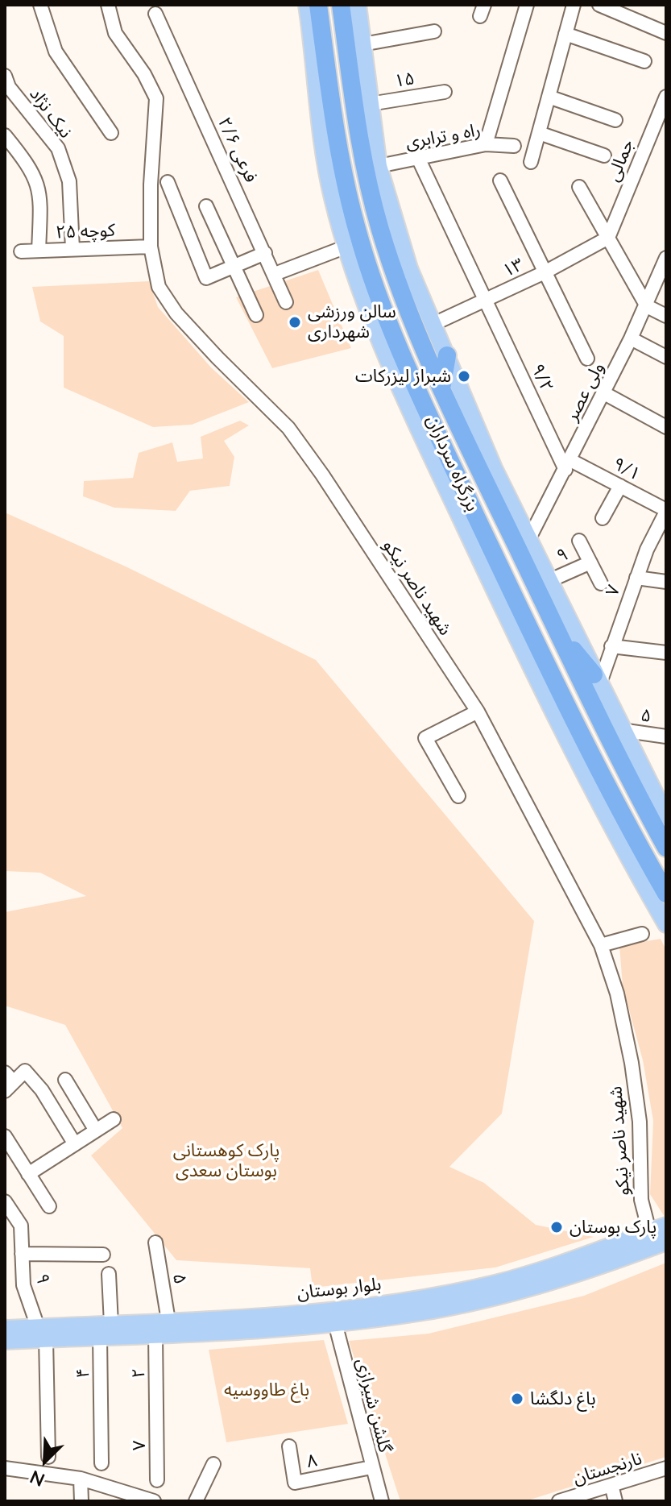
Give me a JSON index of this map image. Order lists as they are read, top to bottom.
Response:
{
  "streets": {
    "highway": ["بزرگراه سرداران"],
    "main road": ["بلوار بوستان"],
    "street": [
      "۱۵",
      "نیک نژاد",
      "راه و ترابری",
      "فرعی ۲/۶",
      "جمالی",
      "کوچه ۲۵",
      "۱۳",
      "۹/۲",
      "ولی عصر",
      "۹/۱",
      "۹",
      "شهید ناصر نیکو",
      "۷",
      "۵",
      "۴",
      "۲",
      "گلشن شیرازی",
      "۸",
      "نارنجستان"
    ]
  },
  "crossings": [
    ["۱۵", "بزرگراه سرداران"],
    ["نیک نژاد", "کوچه ۲۵"],
    ["راه و ترابری", "۹/۲"],
    ["جمالی", "۱۳"],
    ["کوچه ۲۵", "شهید ناصر نیکو"],
    ["۱۳", "۹/۲"],
    ["۹/۲", "ولی عصر"],
    ["۹/۲", "۹/۱"],
    ["ولی عصر", "۹/۱"],
    ["۹/۱", "۷"],
    ["۹", "بلوار بوستان"],
    ["شهید ناصر نیکو", "بلوار بوستان"],
    ["۷", "۲"],
    ["۵", "بلوار بوستان"],
    ["بلوار بوستان", "۴"],
    ["بلوار بوستان", "۲"],
    ["بلوار بوستان", "گلشن شیرازی"],
    ["گلشن شیرازی", "۸"]
  ],
  "parks": ["پارک کوهستانی بوستان سعدی", "باغ طاووسیه"],
  "places": [
    "سالن ورزشی شهرداری",
    "شبراز لیزرکات",
    "پارک بوستان",
    "باغ دلگشا"
  ],
  "north": "bottom left"
}
